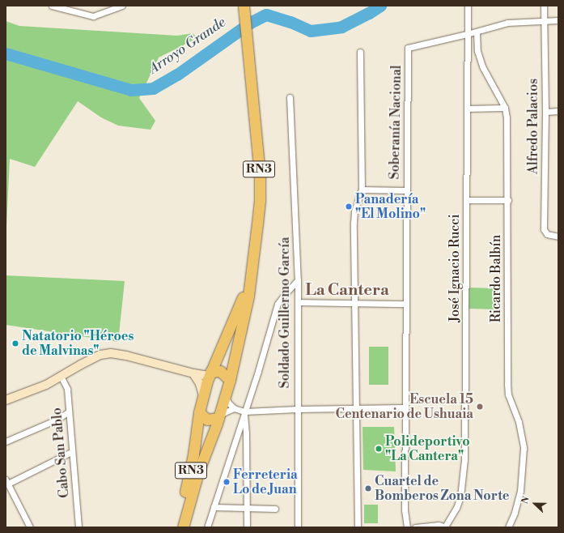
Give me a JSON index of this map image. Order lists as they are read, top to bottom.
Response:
{
  "streets": {
    "highway": ["RN3"],
    "street": [
      "Soberanía Nacional",
      "Alfredo Palacios",
      "José Ignacio Rucci",
      "Ricardo Balbín",
      "Soldado Guillermo García",
      "Cabo San Pablo"
    ]
  },
  "crossings": [
    ["Soberanía Nacional", "José Ignacio Rucci"]
  ],
  "districts": ["La Cantera"],
  "water": ["Arroyo Grande"],
  "places": [
    "Panadería \"El Molino\"",
    "Natatorio \"Héroes de Malvinas\"",
    "Escuela 15 Centenario de Ushuaia",
    "Polideportivo \"La Cantera\"",
    "Ferreteria Lo de Juan",
    "Cuartel de Bomberos Zona Norte"
  ],
  "north": "left"
}
